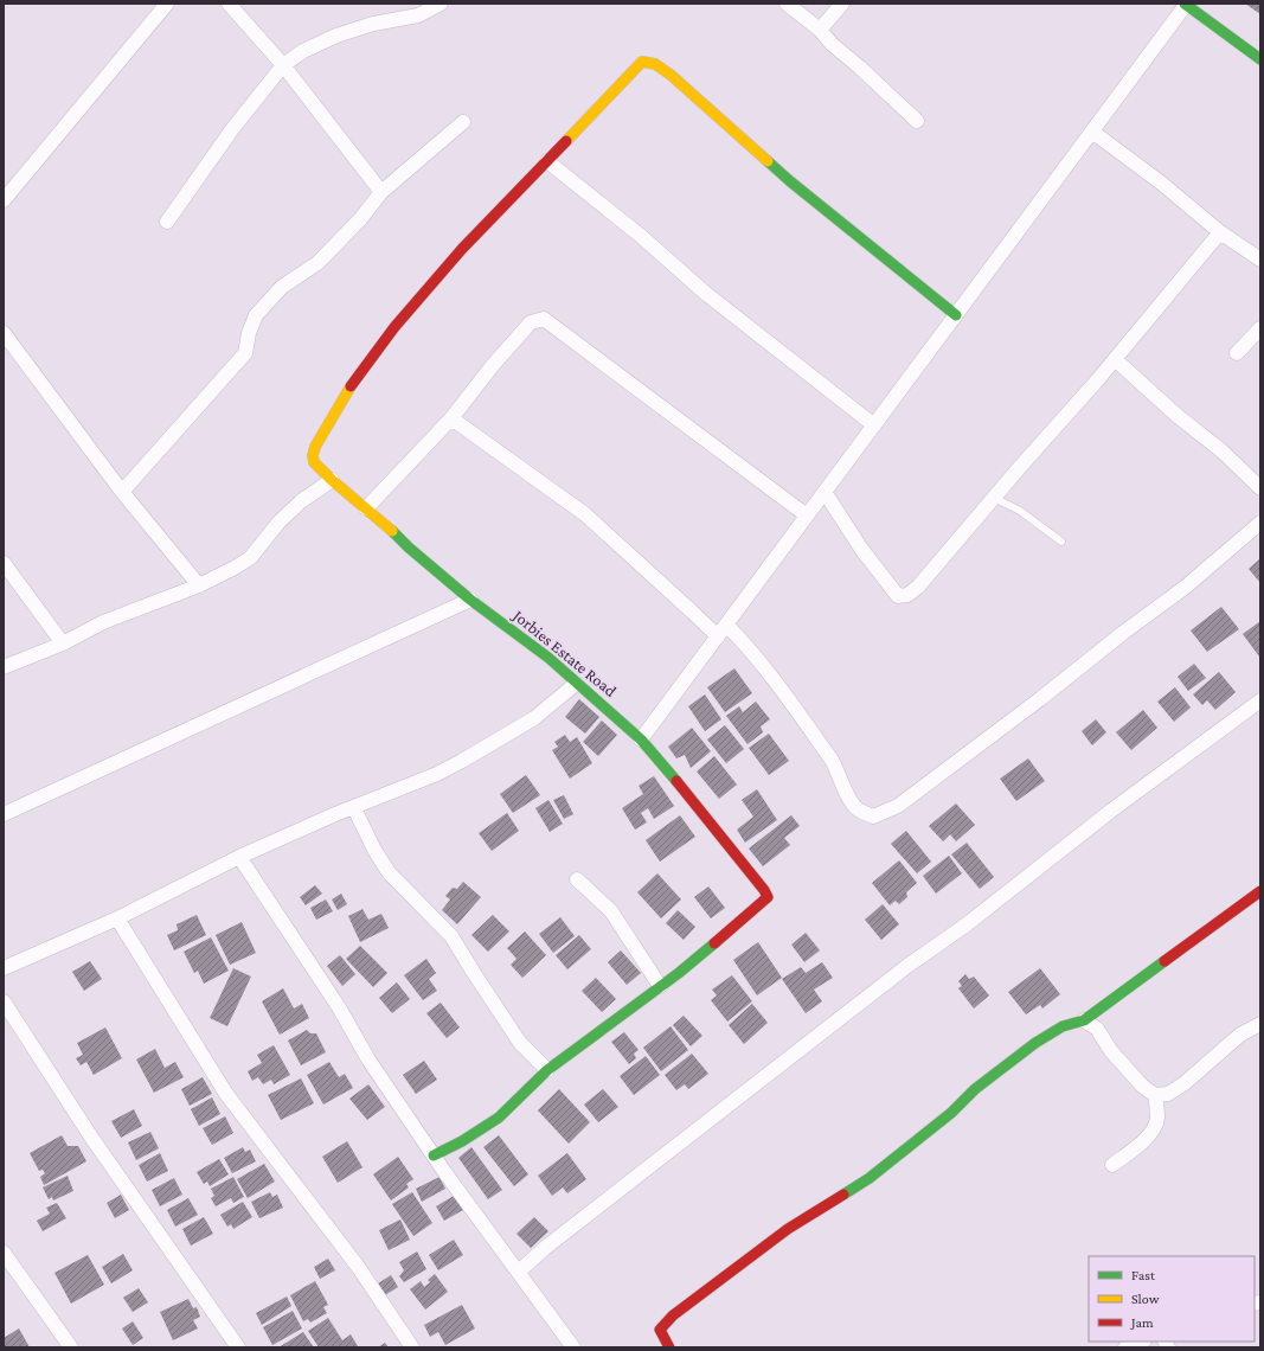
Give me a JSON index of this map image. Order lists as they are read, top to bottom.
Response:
{
  "streets": {
    "street": ["Jorbies Estate Road"]
  },
  "legend": ["Fast", "Slow", "Jam"]
}
